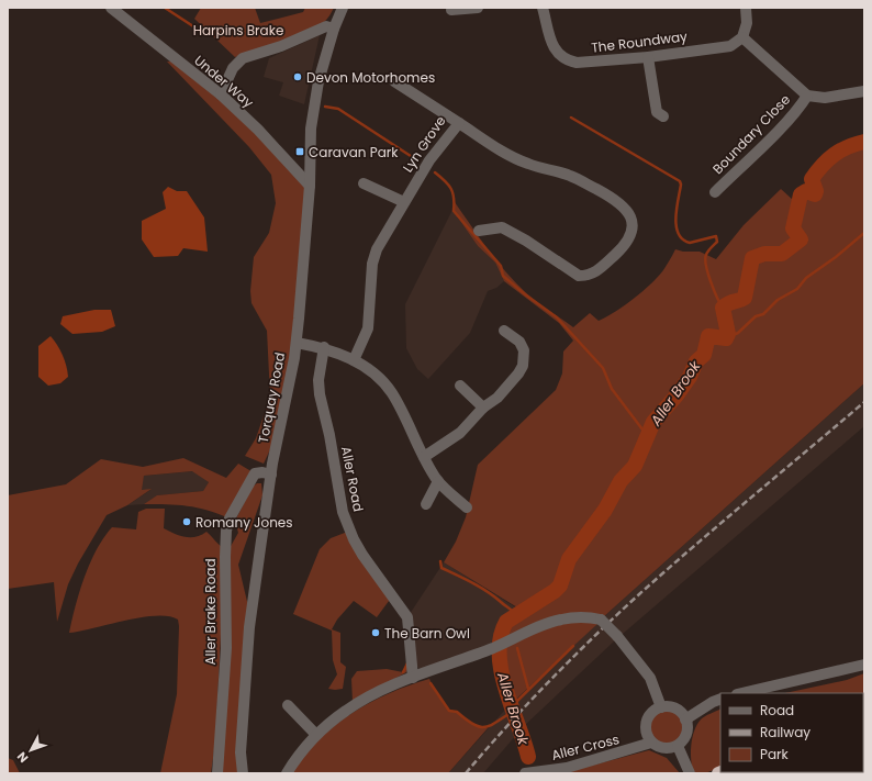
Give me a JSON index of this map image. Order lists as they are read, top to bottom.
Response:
{
  "streets": {
    "street": [
      "The Roundway",
      "Under Way",
      "Boundary Close",
      "Lyn Grove",
      "Torquay Road",
      "Aller Road",
      "Aller Brake Road",
      "Aller Cross"
    ]
  },
  "crossings": [
    ["The Roundway", "Boundary Close"],
    ["Under Way", "Torquay Road"],
    ["Torquay Road", "Aller Brake Road"]
  ],
  "water": ["Aller Brook"],
  "parks": ["Harpins Brake"],
  "places": {
    "other": ["Devon Motorhomes", "Romany Jones", "The Barn Owl"],
    "transit": ["Caravan Park"]
  },
  "legend": ["Road", "Railway", "Park"],
  "north": "bottom left"
}
